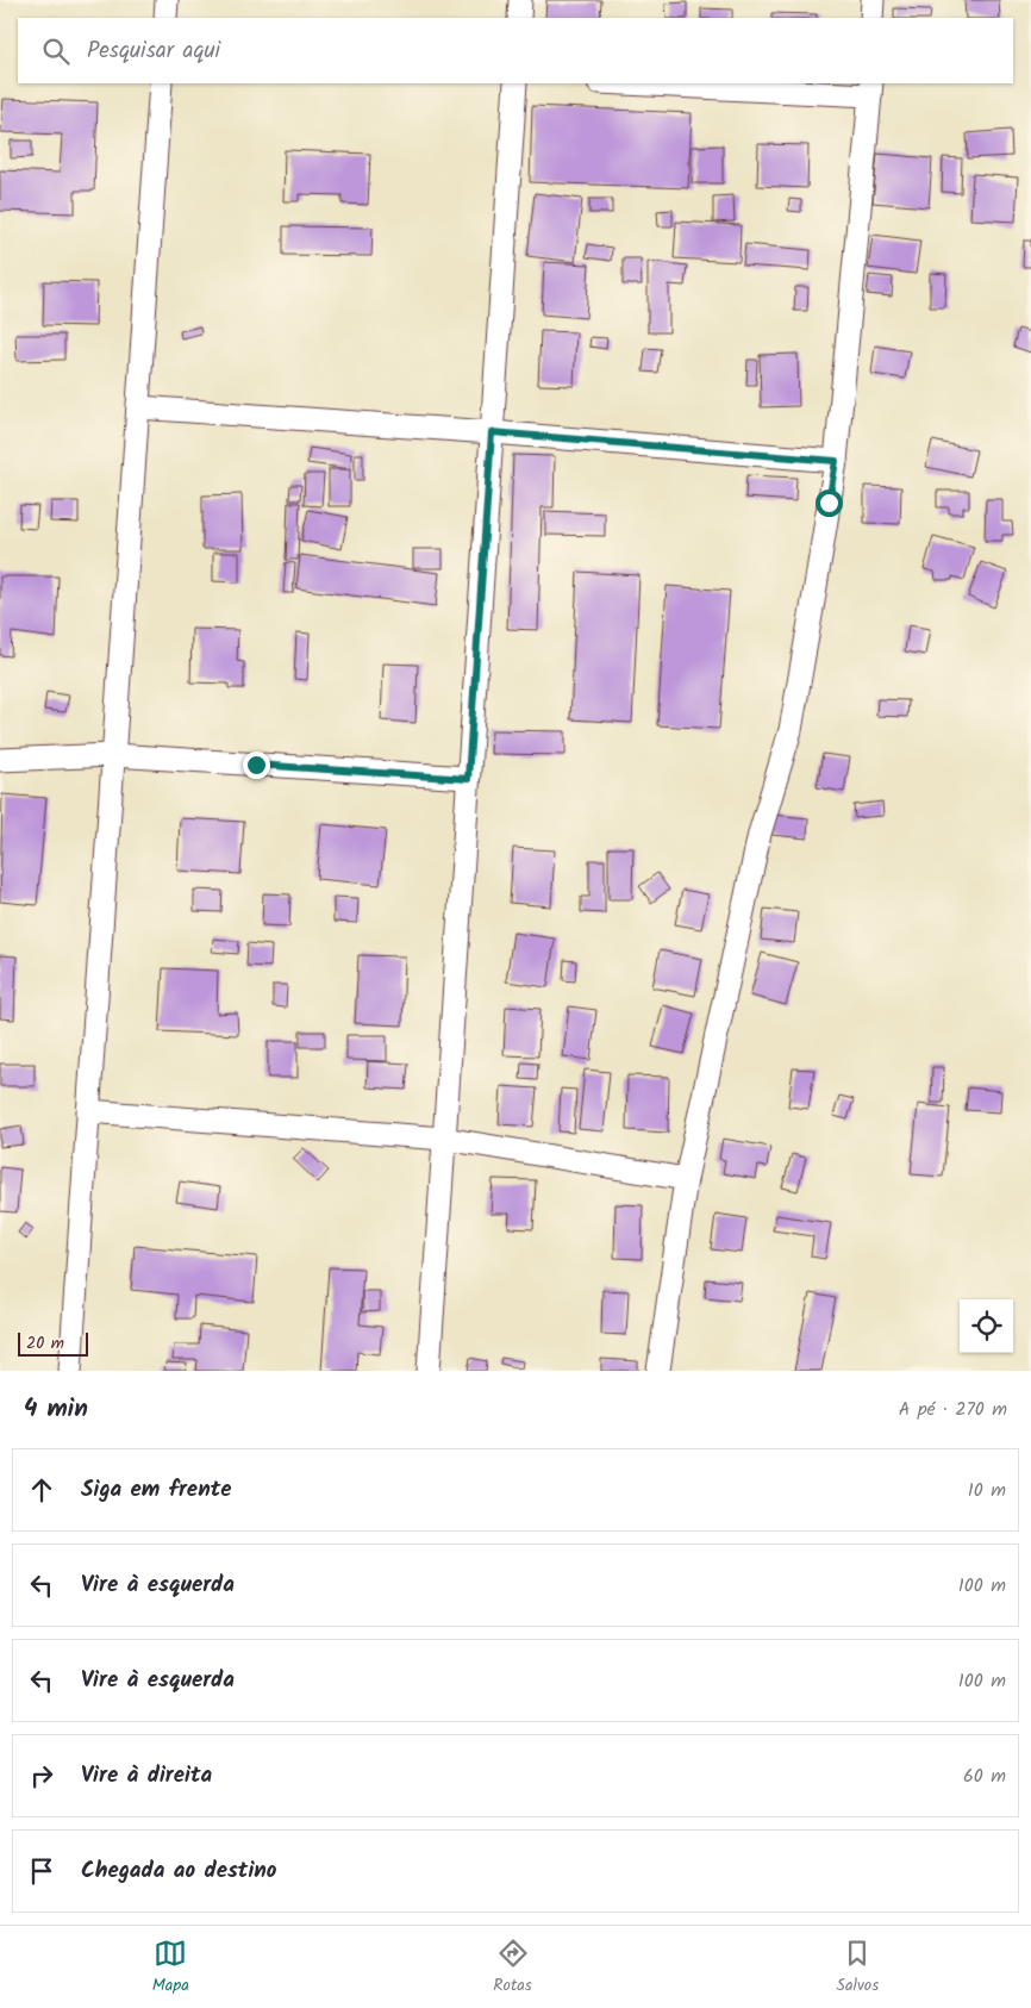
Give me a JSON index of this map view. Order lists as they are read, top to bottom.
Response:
{
  "scale_bar": "20 m",
  "page": {
    "search": "Pesquisar aqui",
    "scale": "20 m",
    "heading": ["4 min", "A pé · 270 m"],
    "list": [
      ["Siga em frente", "10 m"],
      ["Vire à esquerda", "100 m"],
      ["Vire à esquerda", "100 m"],
      ["Vire à direita", "60 m"],
      "Chegada ao destino"
    ],
    "nav": ["Mapa", "Rotas", "Salvos"]
  }
}
